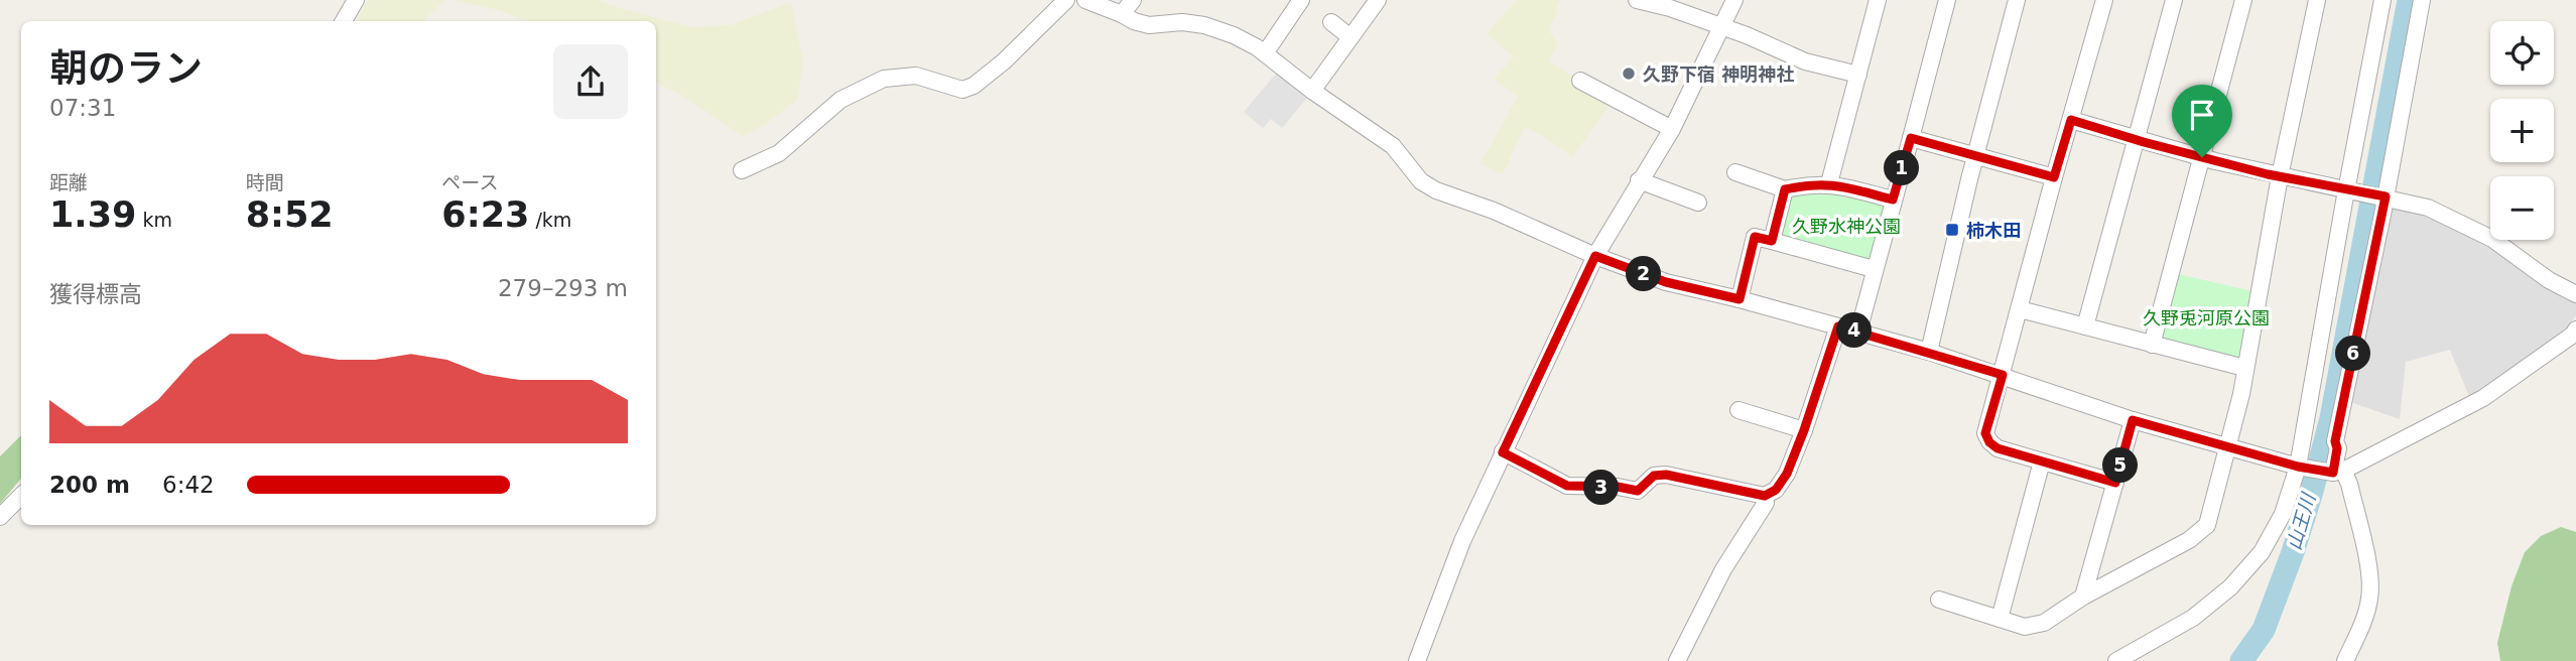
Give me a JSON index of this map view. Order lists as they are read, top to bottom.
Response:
{
  "water": ["山王川"],
  "parks": ["久野水神公園", "久野兎河原公園"],
  "places": {
    "other": ["久野下宿 神明神社"],
    "transit": ["柿木田"]
  },
  "page": {
    "map_buttons": ["+", "−"],
    "heading": ["朝のラン", "07:31"],
    "stats": [
      ["距離", "1.39 km"],
      ["時間", "8:52"],
      ["ペース", "6:23 /km"]
    ],
    "pins": [
      "1",
      "2",
      "4",
      "6",
      "5",
      "3"
    ],
    "chart": ["獲得標高", "279–293 m"],
    "list": [
      {
        "name": "200 m",
        "note": "6:42"
      }
    ]
  }
}
